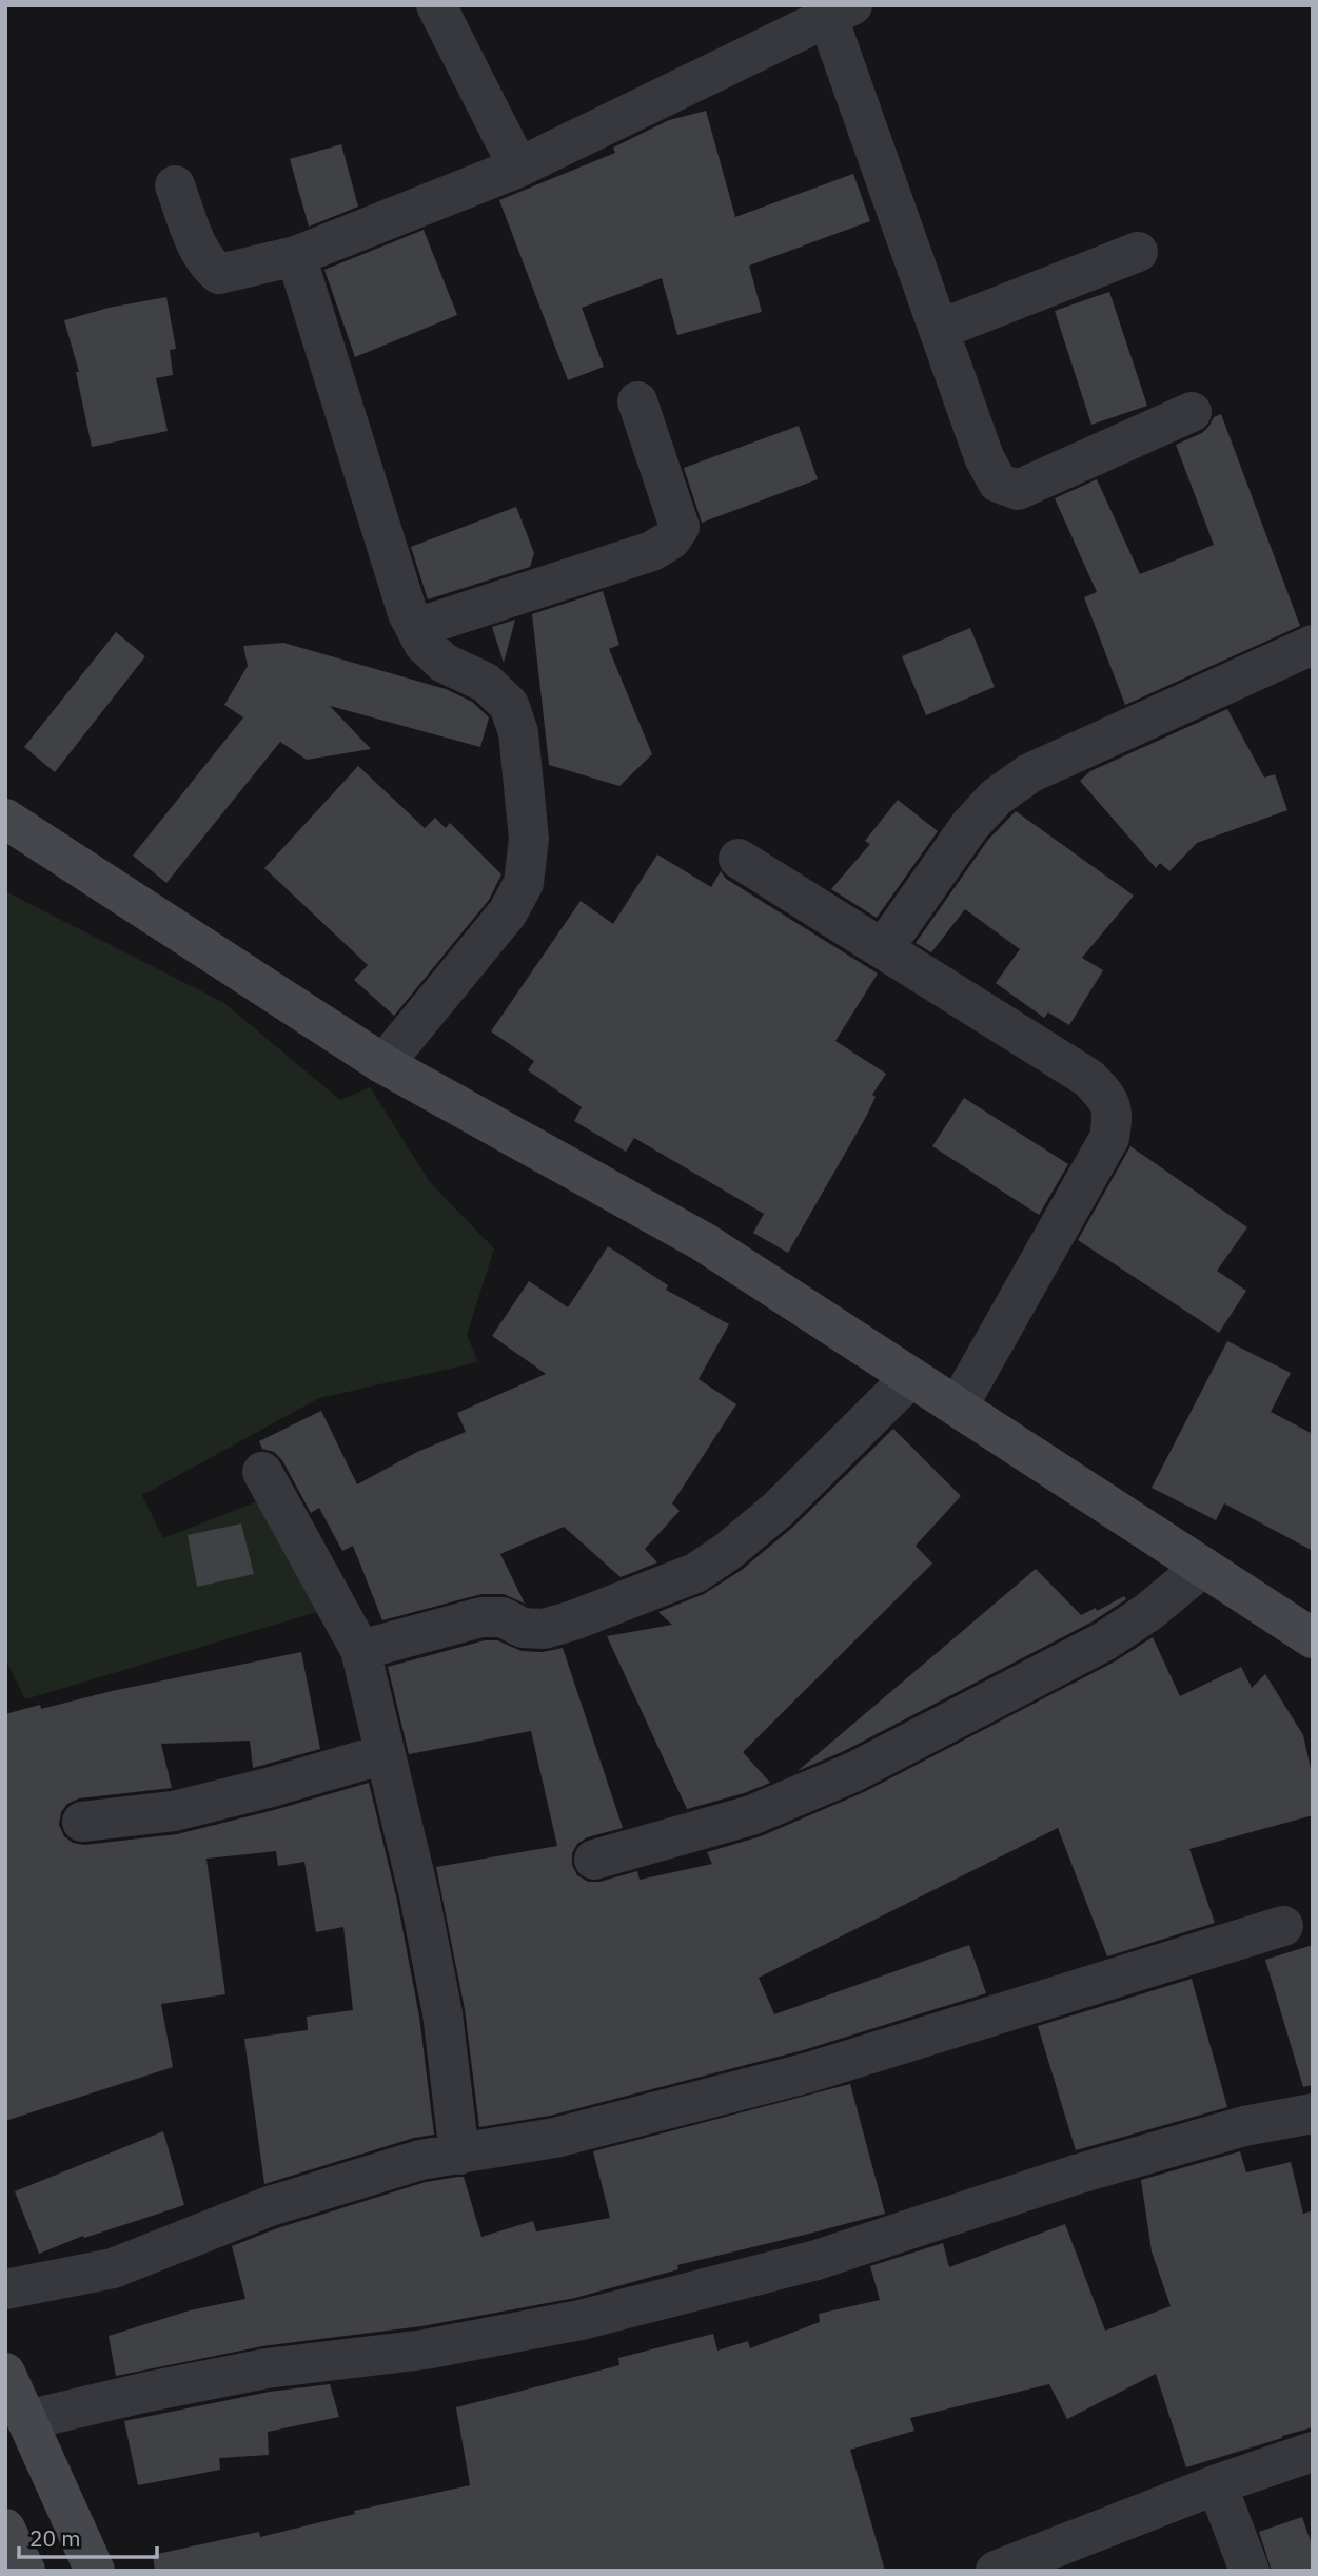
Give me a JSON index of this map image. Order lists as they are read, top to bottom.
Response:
{
  "scale_bar": "20 m"
}
